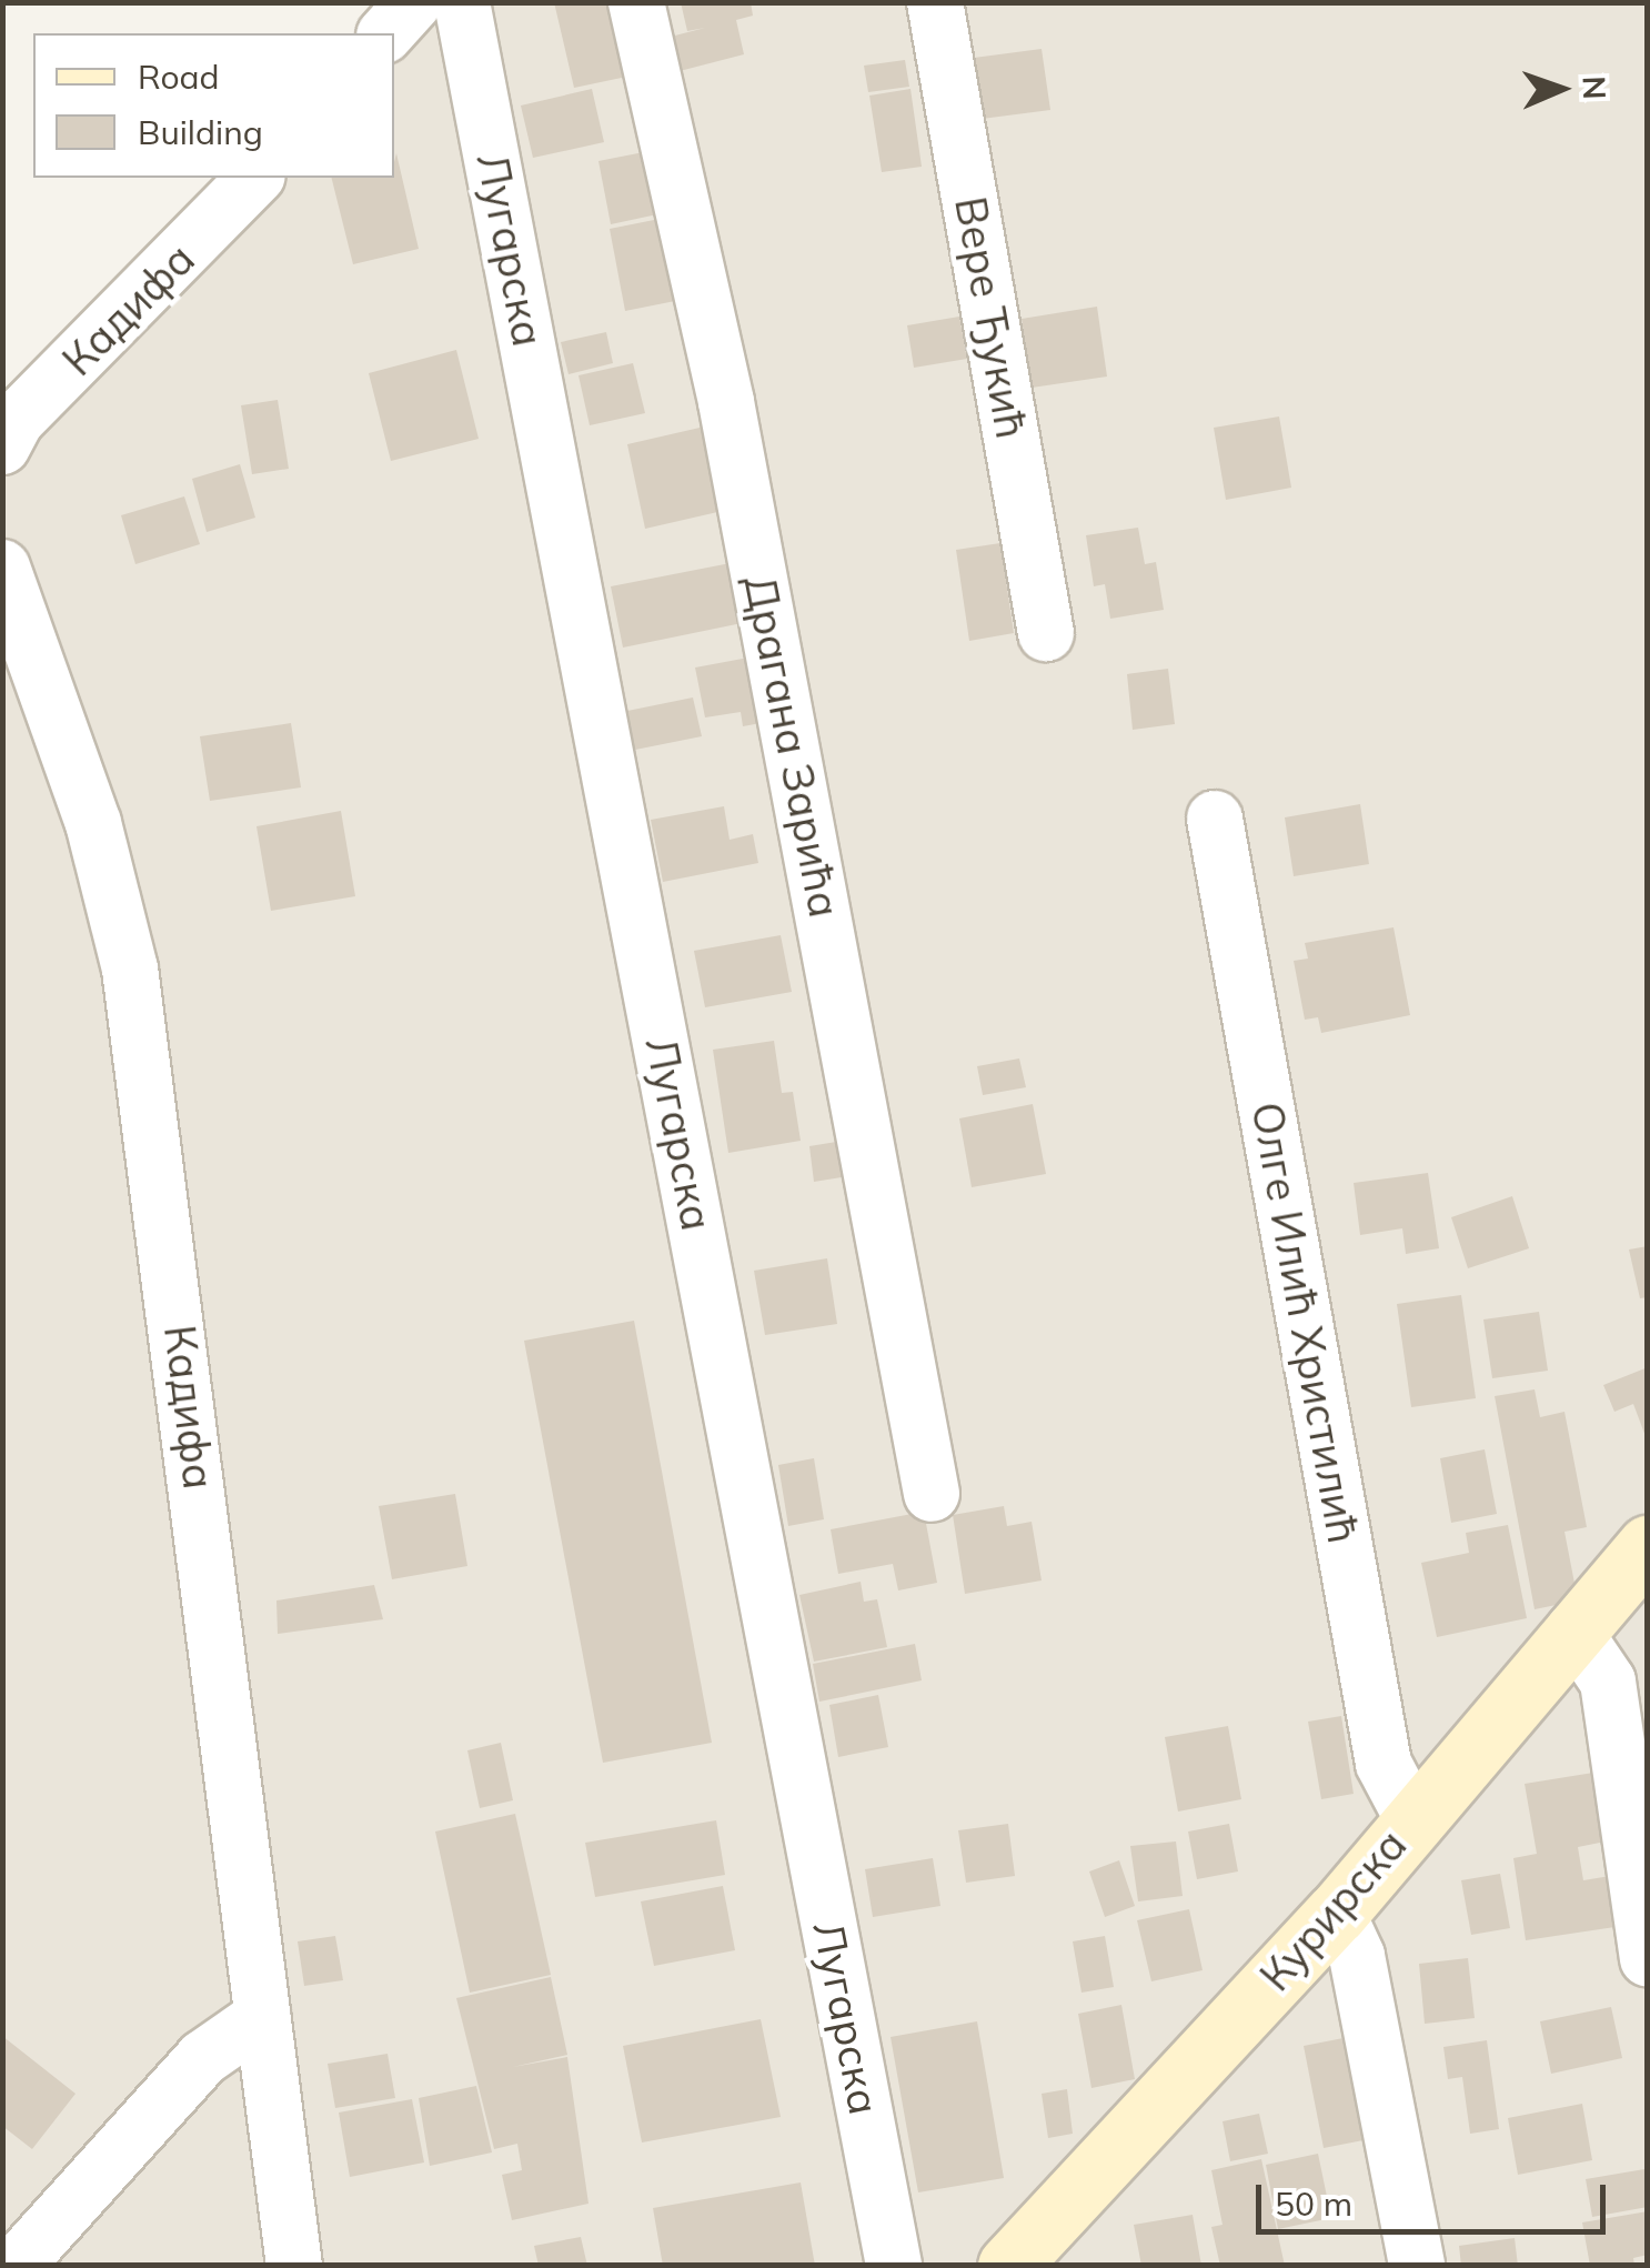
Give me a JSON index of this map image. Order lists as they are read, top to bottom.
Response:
{
  "streets": {
    "street": [
      "Лугарска",
      "Кадифа",
      "Вере Ђукић",
      "Драгана Зарића",
      "Олге Илић Христилић",
      "Курирска"
    ]
  },
  "crossings": [
    ["Олге Илић Христилић", "Курирска"]
  ],
  "legend": ["Road", "Building"],
  "scale_bar": "50 m",
  "north": "right"
}
